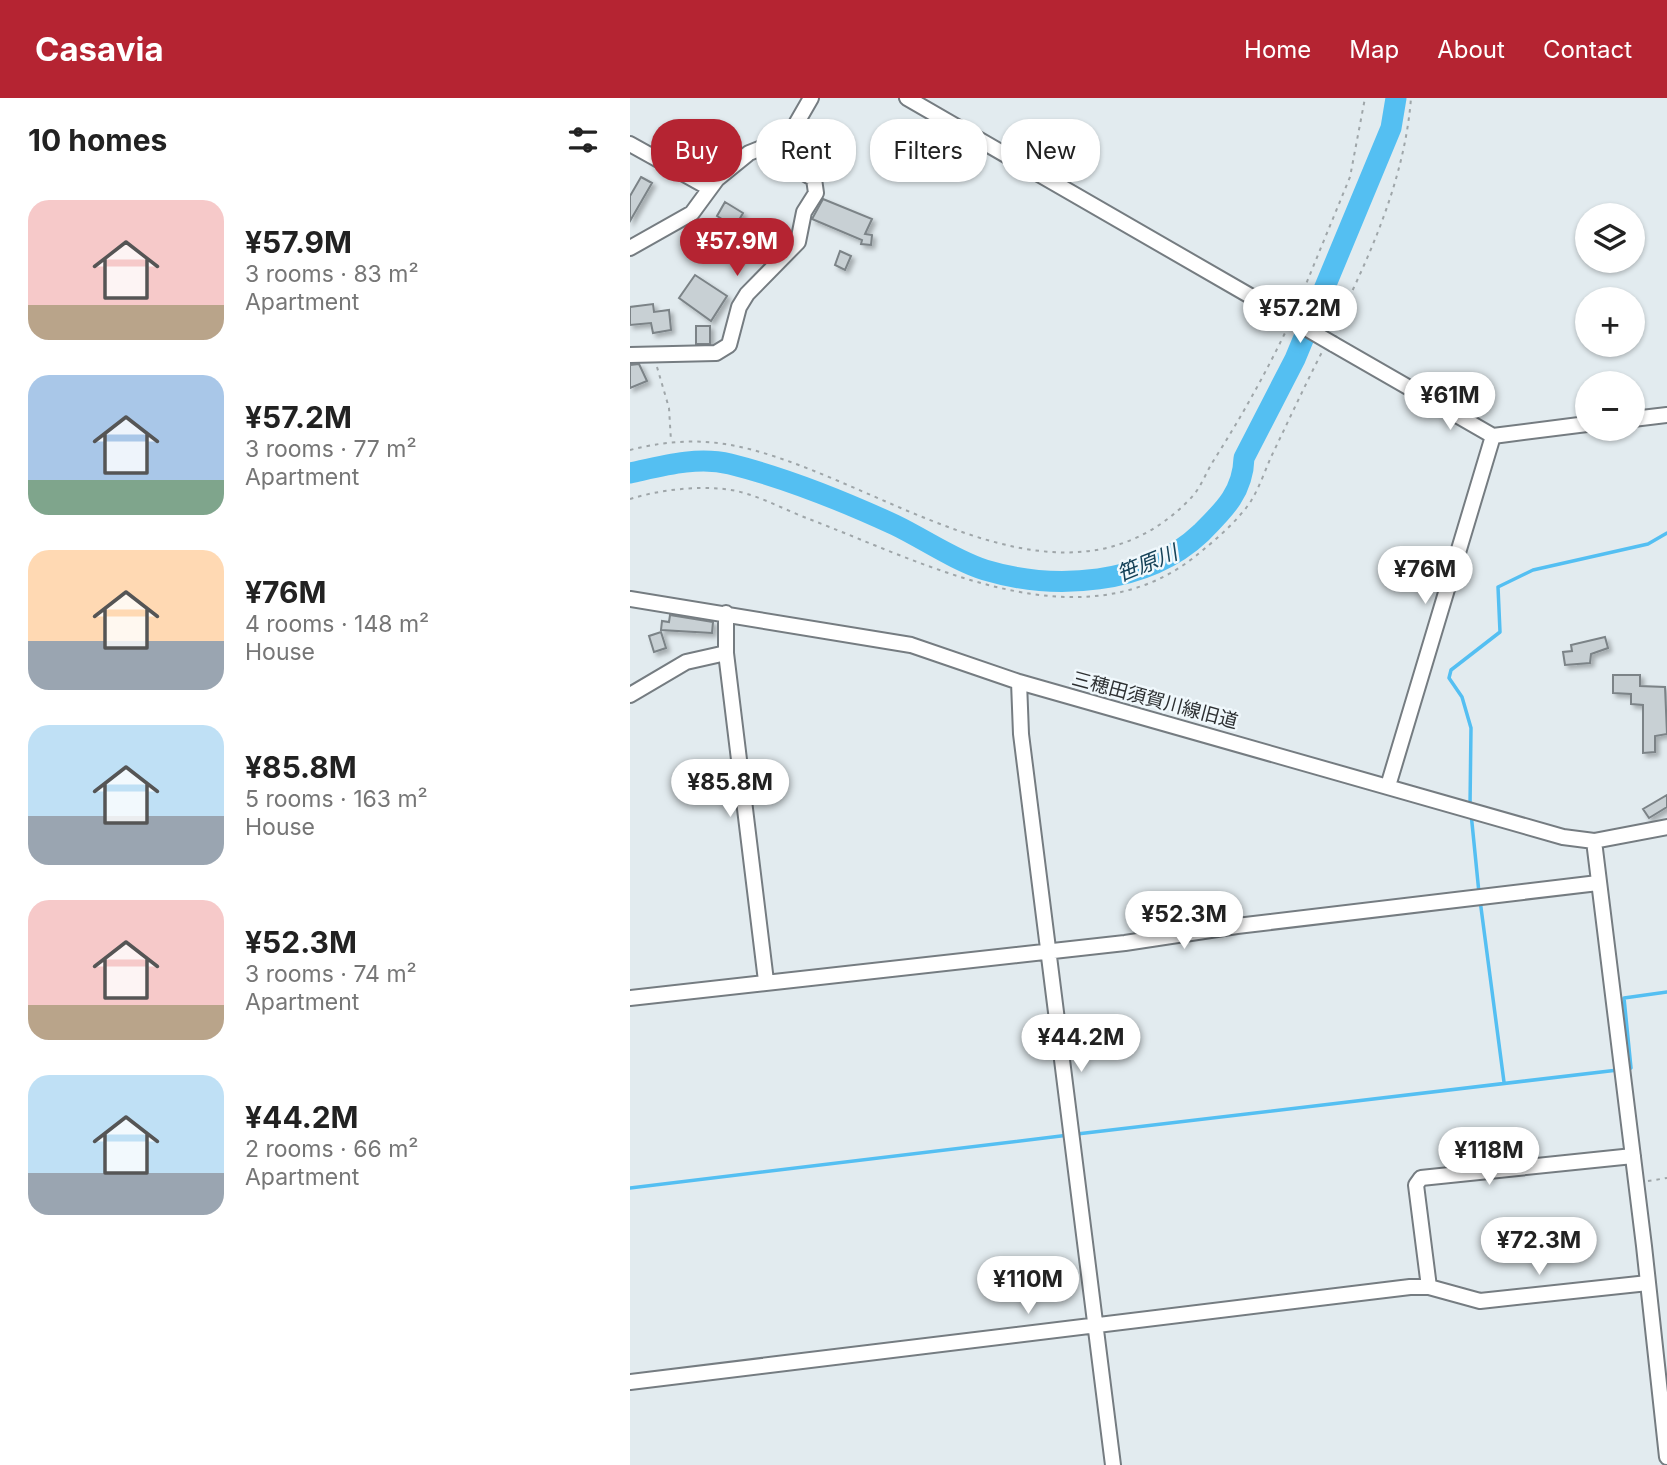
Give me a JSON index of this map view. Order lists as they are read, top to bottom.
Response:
{
  "streets": {
    "street": ["三穂田須賀川線旧道"]
  },
  "water": ["笹原川"],
  "page": {
    "header": "Casavia",
    "nav": [
      "Home",
      "Map",
      "About",
      "Contact"
    ],
    "heading": "10 homes",
    "chip": [
      "Buy",
      "Rent",
      "Filters",
      "New"
    ],
    "list": [
      {
        "name": "¥57.9M",
        "note": "3 rooms · 83 m² · Apartment"
      },
      {
        "name": "¥57.2M",
        "note": "3 rooms · 77 m² · Apartment"
      },
      {
        "name": "¥76M",
        "note": "4 rooms · 148 m² · House"
      },
      {
        "name": "¥85.8M",
        "note": "5 rooms · 163 m² · House"
      },
      {
        "name": "¥52.3M",
        "note": "3 rooms · 74 m² · Apartment"
      },
      {
        "name": "¥44.2M",
        "note": "2 rooms · 66 m² · Apartment"
      }
    ],
    "map_buttons": ["+", "−"],
    "price": [
      "¥57.9M",
      "¥57.2M",
      "¥61M",
      "¥76M",
      "¥85.8M",
      "¥52.3M",
      "¥44.2M",
      "¥118M",
      "¥72.3M",
      "¥110M"
    ]
  }
}
